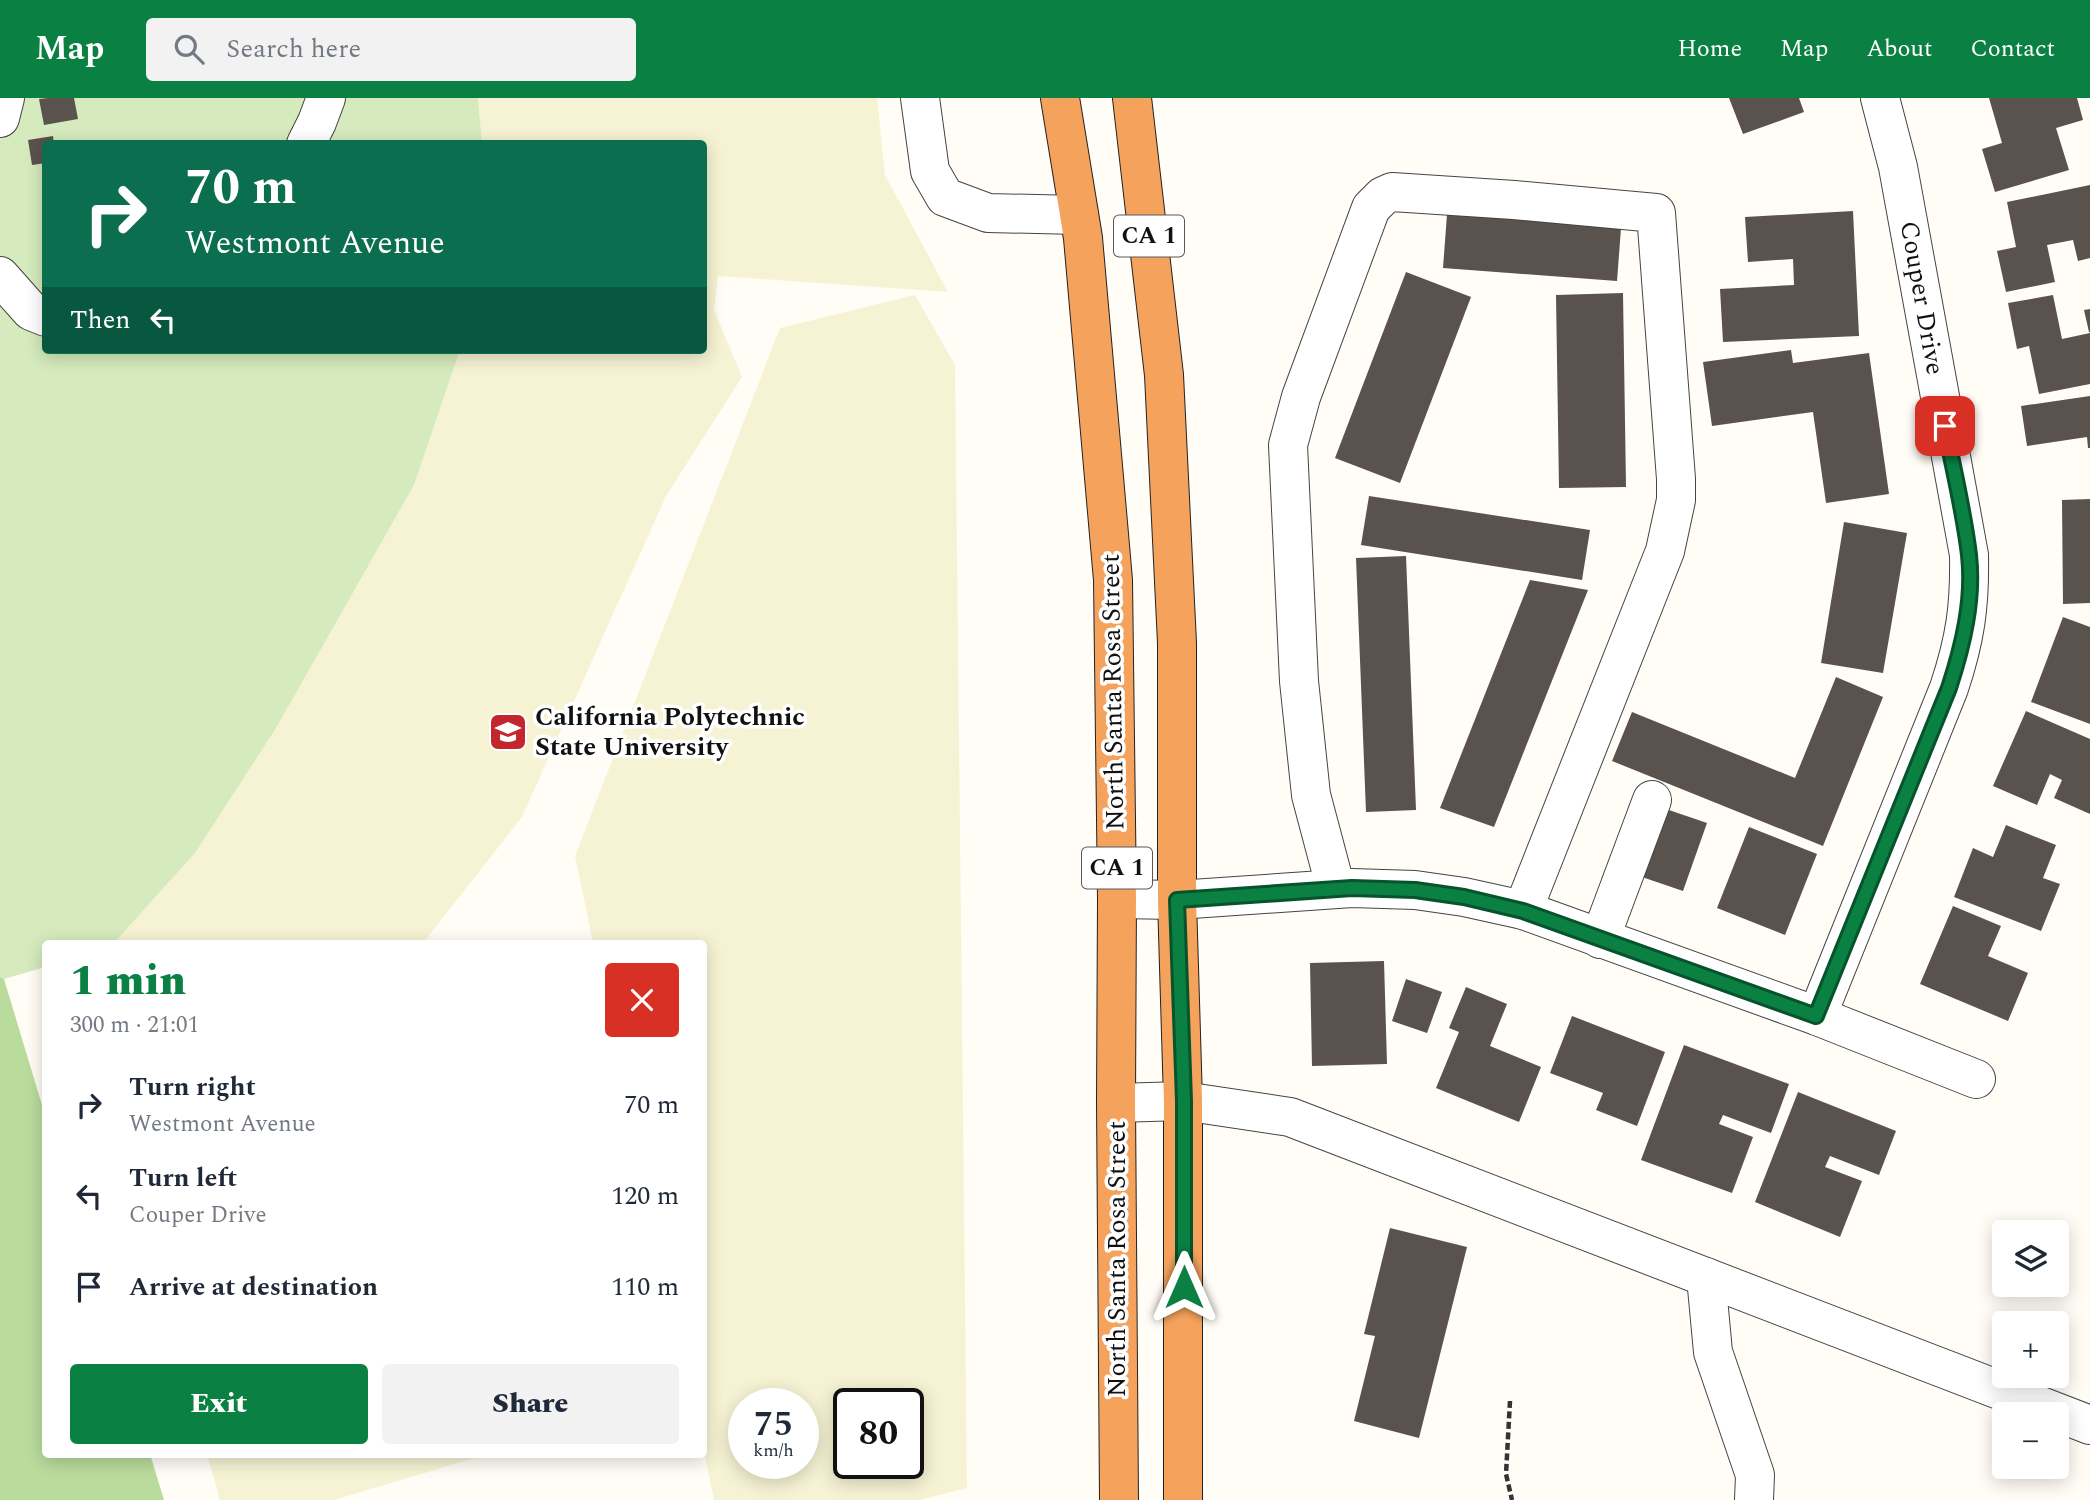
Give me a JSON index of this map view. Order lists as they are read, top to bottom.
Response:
{
  "streets": {
    "highway": ["CA 1", "North Santa Rosa Street"],
    "street": ["Couper Drive"]
  },
  "places": {
    "school or university": ["California Polytechnic State University"]
  },
  "page": {
    "header": "Map",
    "search": "Search here",
    "nav": [
      "Home",
      "Map",
      "About",
      "Contact"
    ],
    "turn": ["70 m", "Westmont Avenue"],
    "then": "Then",
    "heading": ["1 min", "300 m · 21:01"],
    "list": [
      {
        "name": "Turn right",
        "note": "Westmont Avenue",
        "value": "70 m"
      },
      {
        "name": "Turn left",
        "note": "Couper Drive",
        "value": "120 m"
      },
      {
        "name": "Arrive at destination",
        "value": "110 m"
      }
    ],
    "map_buttons": ["+", "−"],
    "buttons": ["Exit", "Share"],
    "speed": "75 km/h",
    "limit": "80"
  }
}
